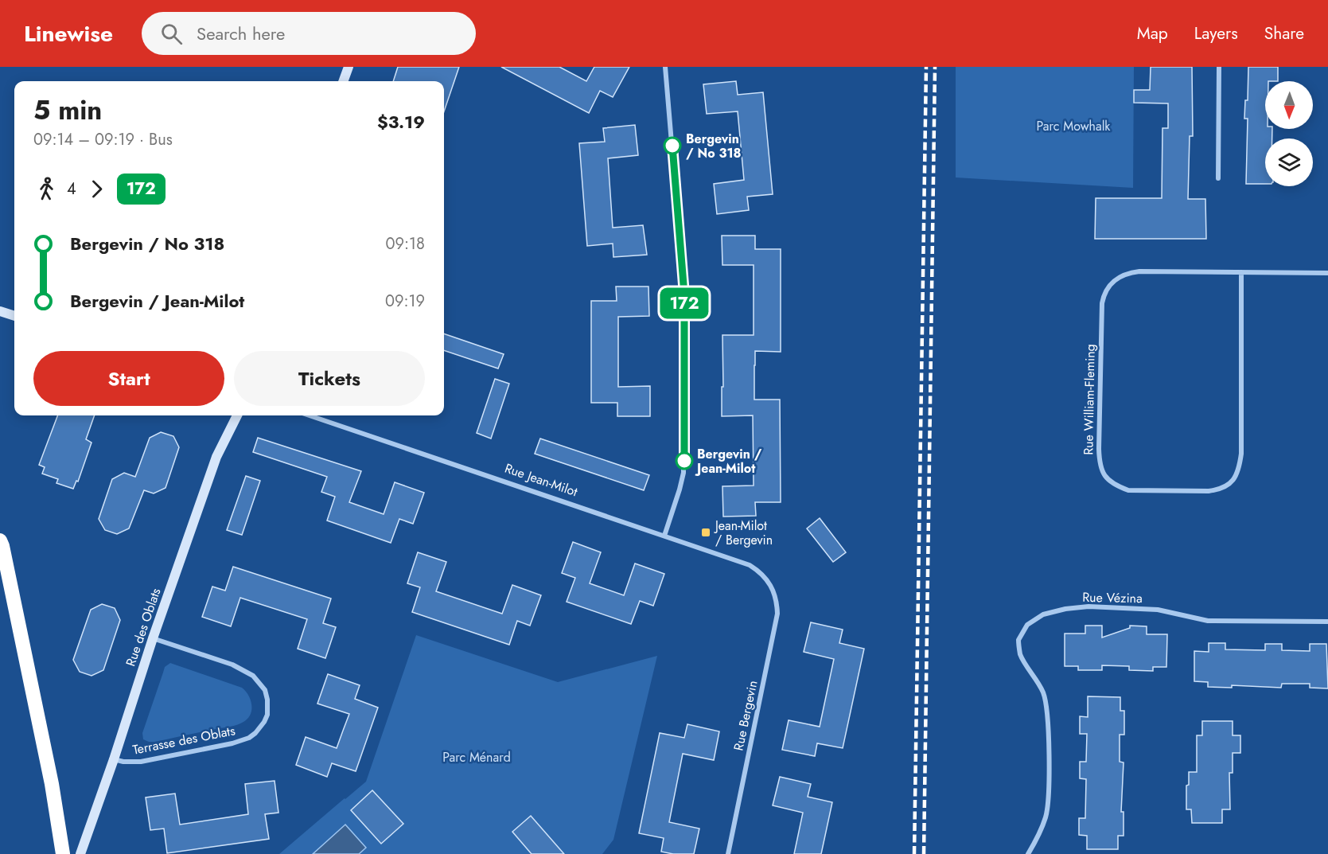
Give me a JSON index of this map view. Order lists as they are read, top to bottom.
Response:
{
  "streets": {
    "street": [
      "Rue William-Fleming",
      "Rue Jean-Milot",
      "Rue Vézina",
      "Rue des Oblats",
      "Rue Bergevin",
      "Terrasse des Oblats"
    ]
  },
  "crossings": [
    ["Rue Jean-Milot", "Rue Bergevin"],
    ["Rue des Oblats", "Terrasse des Oblats"]
  ],
  "parks": ["Parc Mowhalk", "Parc Ménard"],
  "places": {
    "other": ["Bergevin / No 318", "Bergevin / Jean-Milot"],
    "transit": ["Jean-Milot / Bergevin"]
  },
  "lines": ["bus line 172"],
  "north": "bottom",
  "page": {
    "header": "Linewise",
    "search": "Search here",
    "nav": ["Map", "Layers", "Share"],
    "on_map": "172",
    "heading": ["5 min", "09:14 – 09:19 · Bus", "$3.19"],
    "legs": ["4", "172"],
    "list": [
      {
        "name": "Bergevin / No 318",
        "value": "09:18"
      },
      {
        "name": "Bergevin / Jean-Milot",
        "value": "09:19"
      }
    ],
    "buttons": ["Start", "Tickets"]
  }
}
